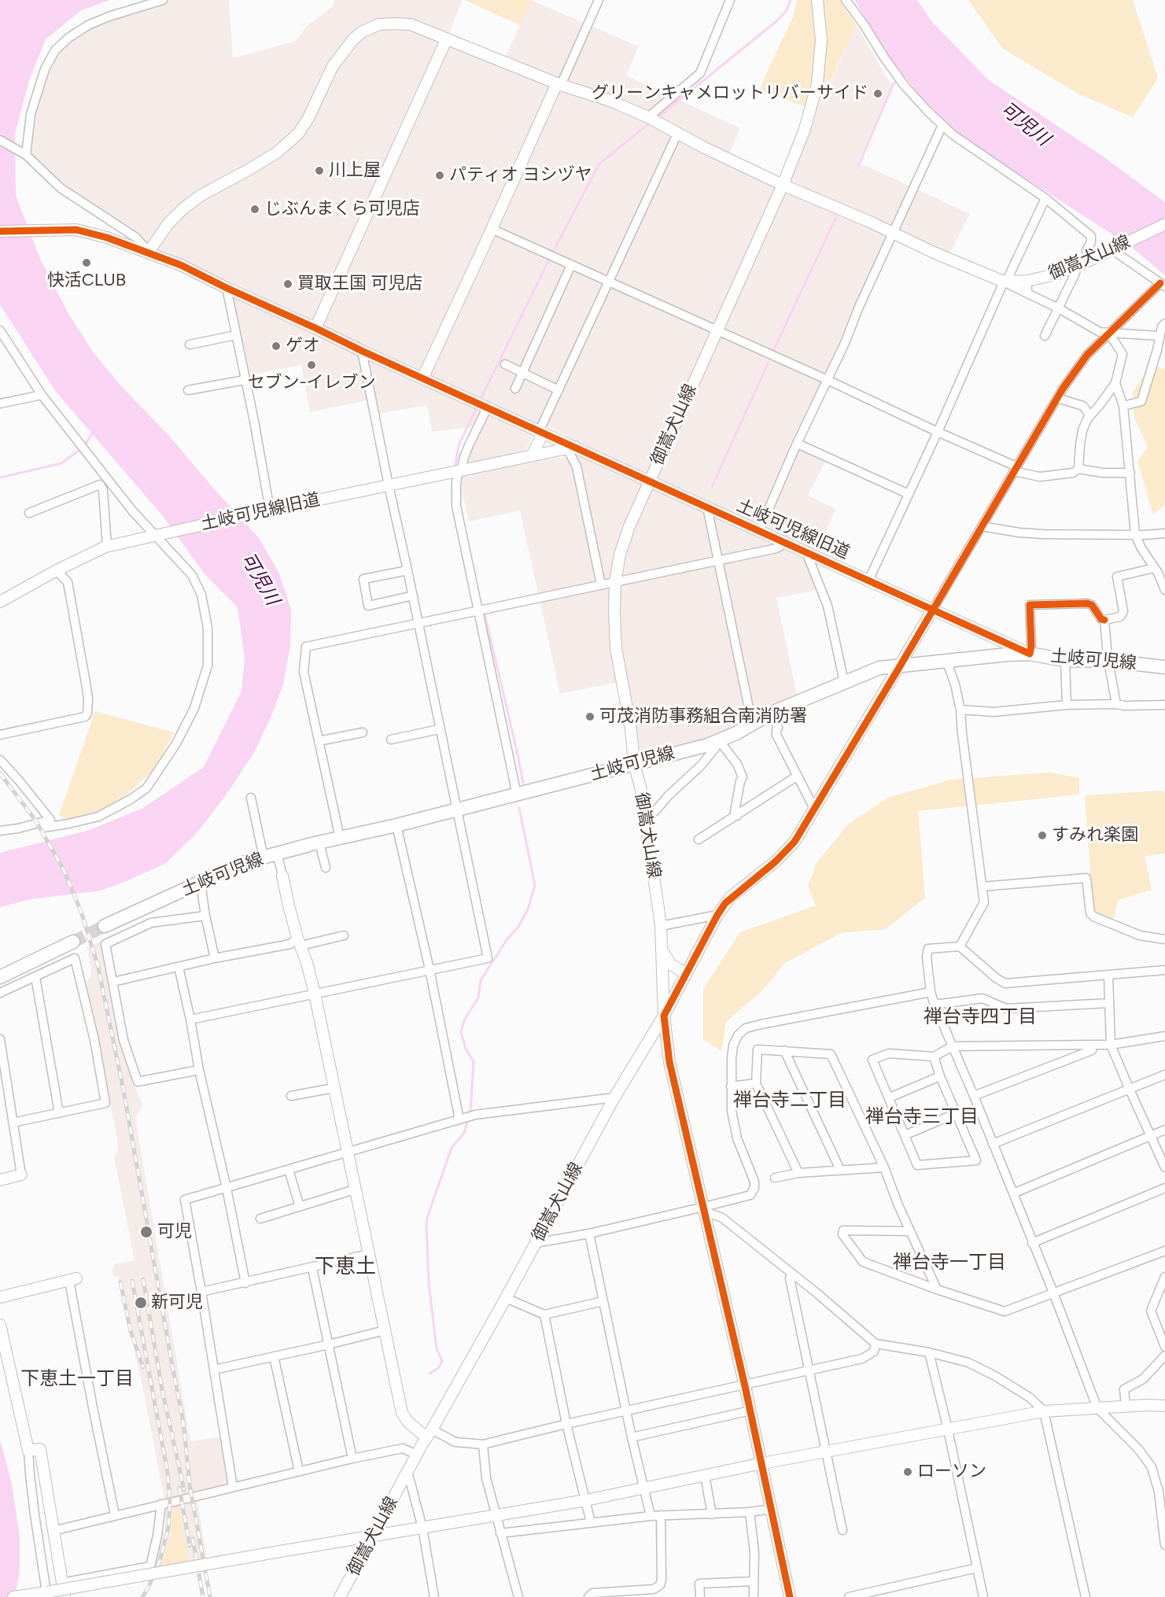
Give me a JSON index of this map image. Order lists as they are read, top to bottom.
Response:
{
  "streets": {
    "main road": ["土岐可児線"],
    "street": ["御嵩犬山線", "土岐可児線旧道"]
  },
  "crossings": [
    ["御嵩犬山線", "土岐可児線旧道"],
    ["御嵩犬山線", "土岐可児線"],
    ["土岐可児線旧道", "土岐可児線"]
  ],
  "districts": [
    "禅台寺四丁目",
    "禅台寺二丁目",
    "禅台寺三丁目",
    "禅台寺一丁目",
    "下恵土",
    "下恵土一丁目"
  ],
  "water": ["可児川"],
  "places": [
    "グリーンキャメロットリバーサイド",
    "川上屋",
    "パティオ ヨシヅヤ",
    "じぶんまくら可児店",
    "快活CLUB",
    "買取王国 可児店",
    "ゲオ",
    "セブン-イレブン",
    "可茂消防事務組合南消防署",
    "すみれ楽園",
    "可児",
    "新可児",
    "ローソン"
  ]
}
